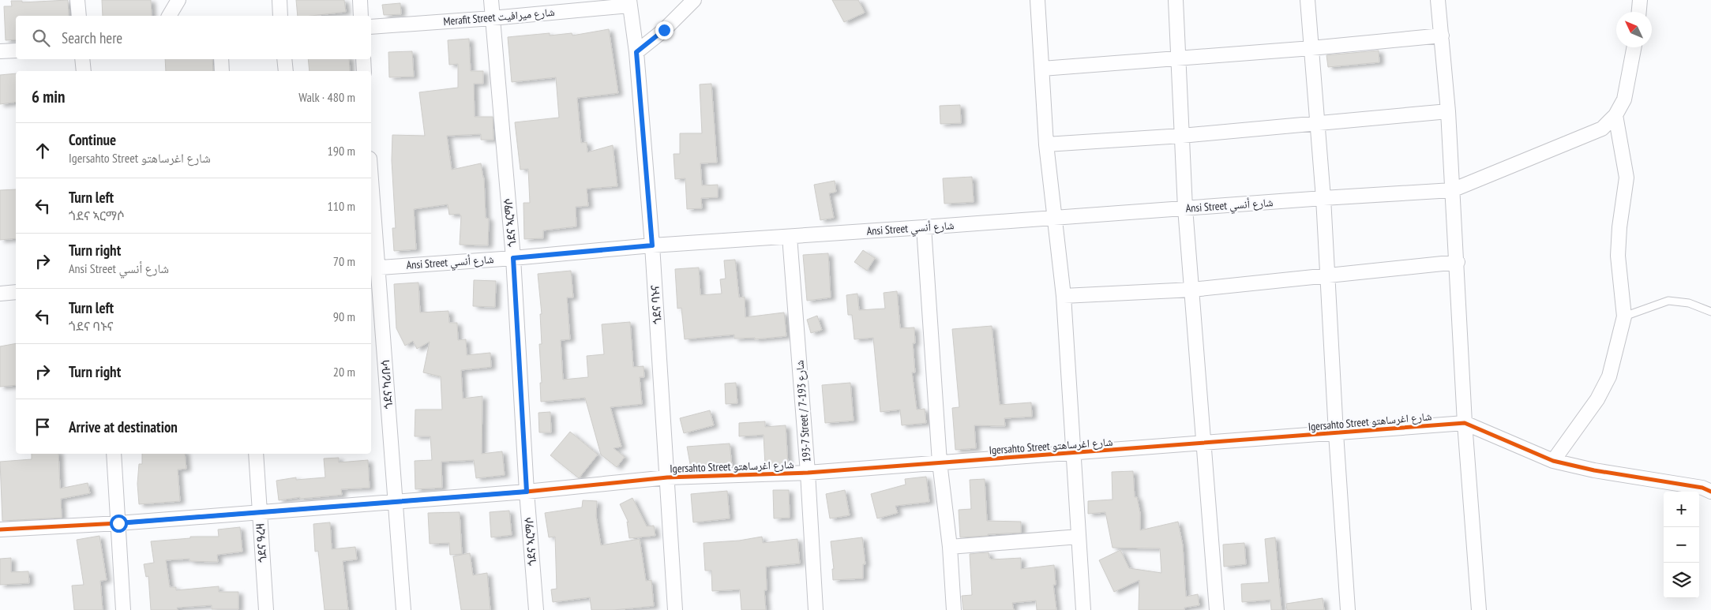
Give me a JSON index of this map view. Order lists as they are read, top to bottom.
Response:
{
  "streets": {
    "street": [
      "Merafit Street شارع ميرافيت",
      "Ansi Street شارع أنسي",
      "ጎደና ኣርማሶ",
      "ጎደና ባኑና",
      "ጎደና ካሪቡሳ",
      "193-7 Street / شارع 193-7",
      "Igersahto Street شارع اغرساهتو",
      "ጎደና ዓረዛ"
    ]
  },
  "crossings": [
    ["Merafit Street شارع ميرافيت", "ጎደና ኣርማሶ"],
    ["Merafit Street شارع ميرافيت", "ጎደና ባኑና"],
    ["Ansi Street شارع أنسي", "ጎደና ኣርማሶ"],
    ["Ansi Street شارع أنسي", "ጎደና ባኑና"],
    ["Ansi Street شارع أنسي", "ጎደና ካሪቡሳ"],
    ["Ansi Street شارع أنسي", "193-7 Street / شارع 193-7"],
    ["ጎደና ኣርማሶ", "Igersahto Street شارع اغرساهتو"],
    ["ጎደና ባኑና", "Igersahto Street شارع اغرساهتو"],
    ["ጎደና ካሪቡሳ", "Igersahto Street شارع اغرساهتو"],
    ["193-7 Street / شارع 193-7", "Igersahto Street شارع اغرساهتو"],
    ["Igersahto Street شارع اغرساهتو", "ጎደና ዓረዛ"]
  ],
  "north": "top left",
  "page": {
    "search": "Search here",
    "heading": ["6 min", "Walk · 480 m"],
    "list": [
      ["Continue", "Igersahto Street شارع اغرساهتو", "190 m"],
      ["Turn left", "ጎደና ኣርማሶ", "110 m"],
      ["Turn right", "Ansi Street شارع أنسي", "70 m"],
      ["Turn left", "ጎደና ባኑና", "90 m"],
      ["Turn right", "20 m"],
      "Arrive at destination"
    ],
    "map_buttons": ["+", "−"]
  }
}
